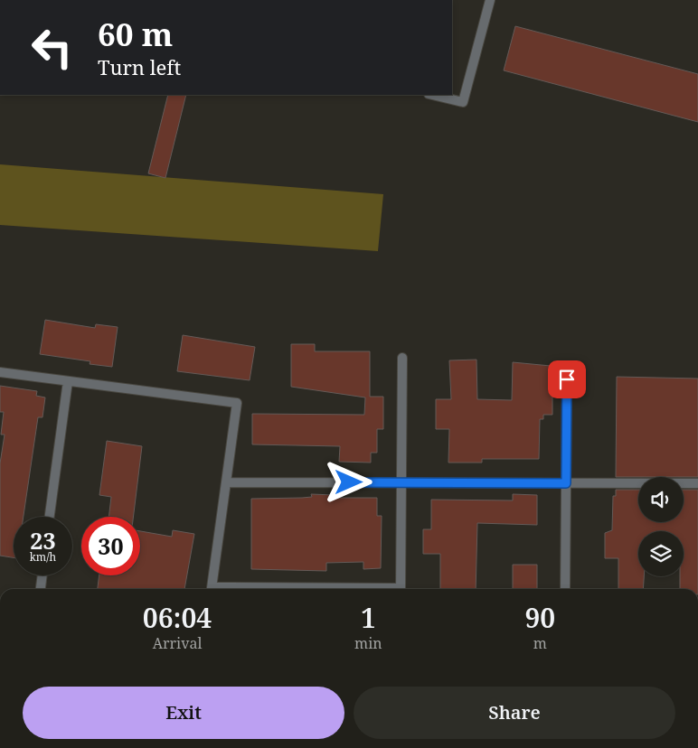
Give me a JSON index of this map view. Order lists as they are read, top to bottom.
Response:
{
  "page": {
    "turn": ["60 m", "Turn left"],
    "speed": "23 km/h",
    "limit": "30",
    "eta": [
      "06:04",
      "Arrival",
      "1",
      "min",
      "90",
      "m"
    ],
    "buttons": ["Exit", "Share"]
  }
}
